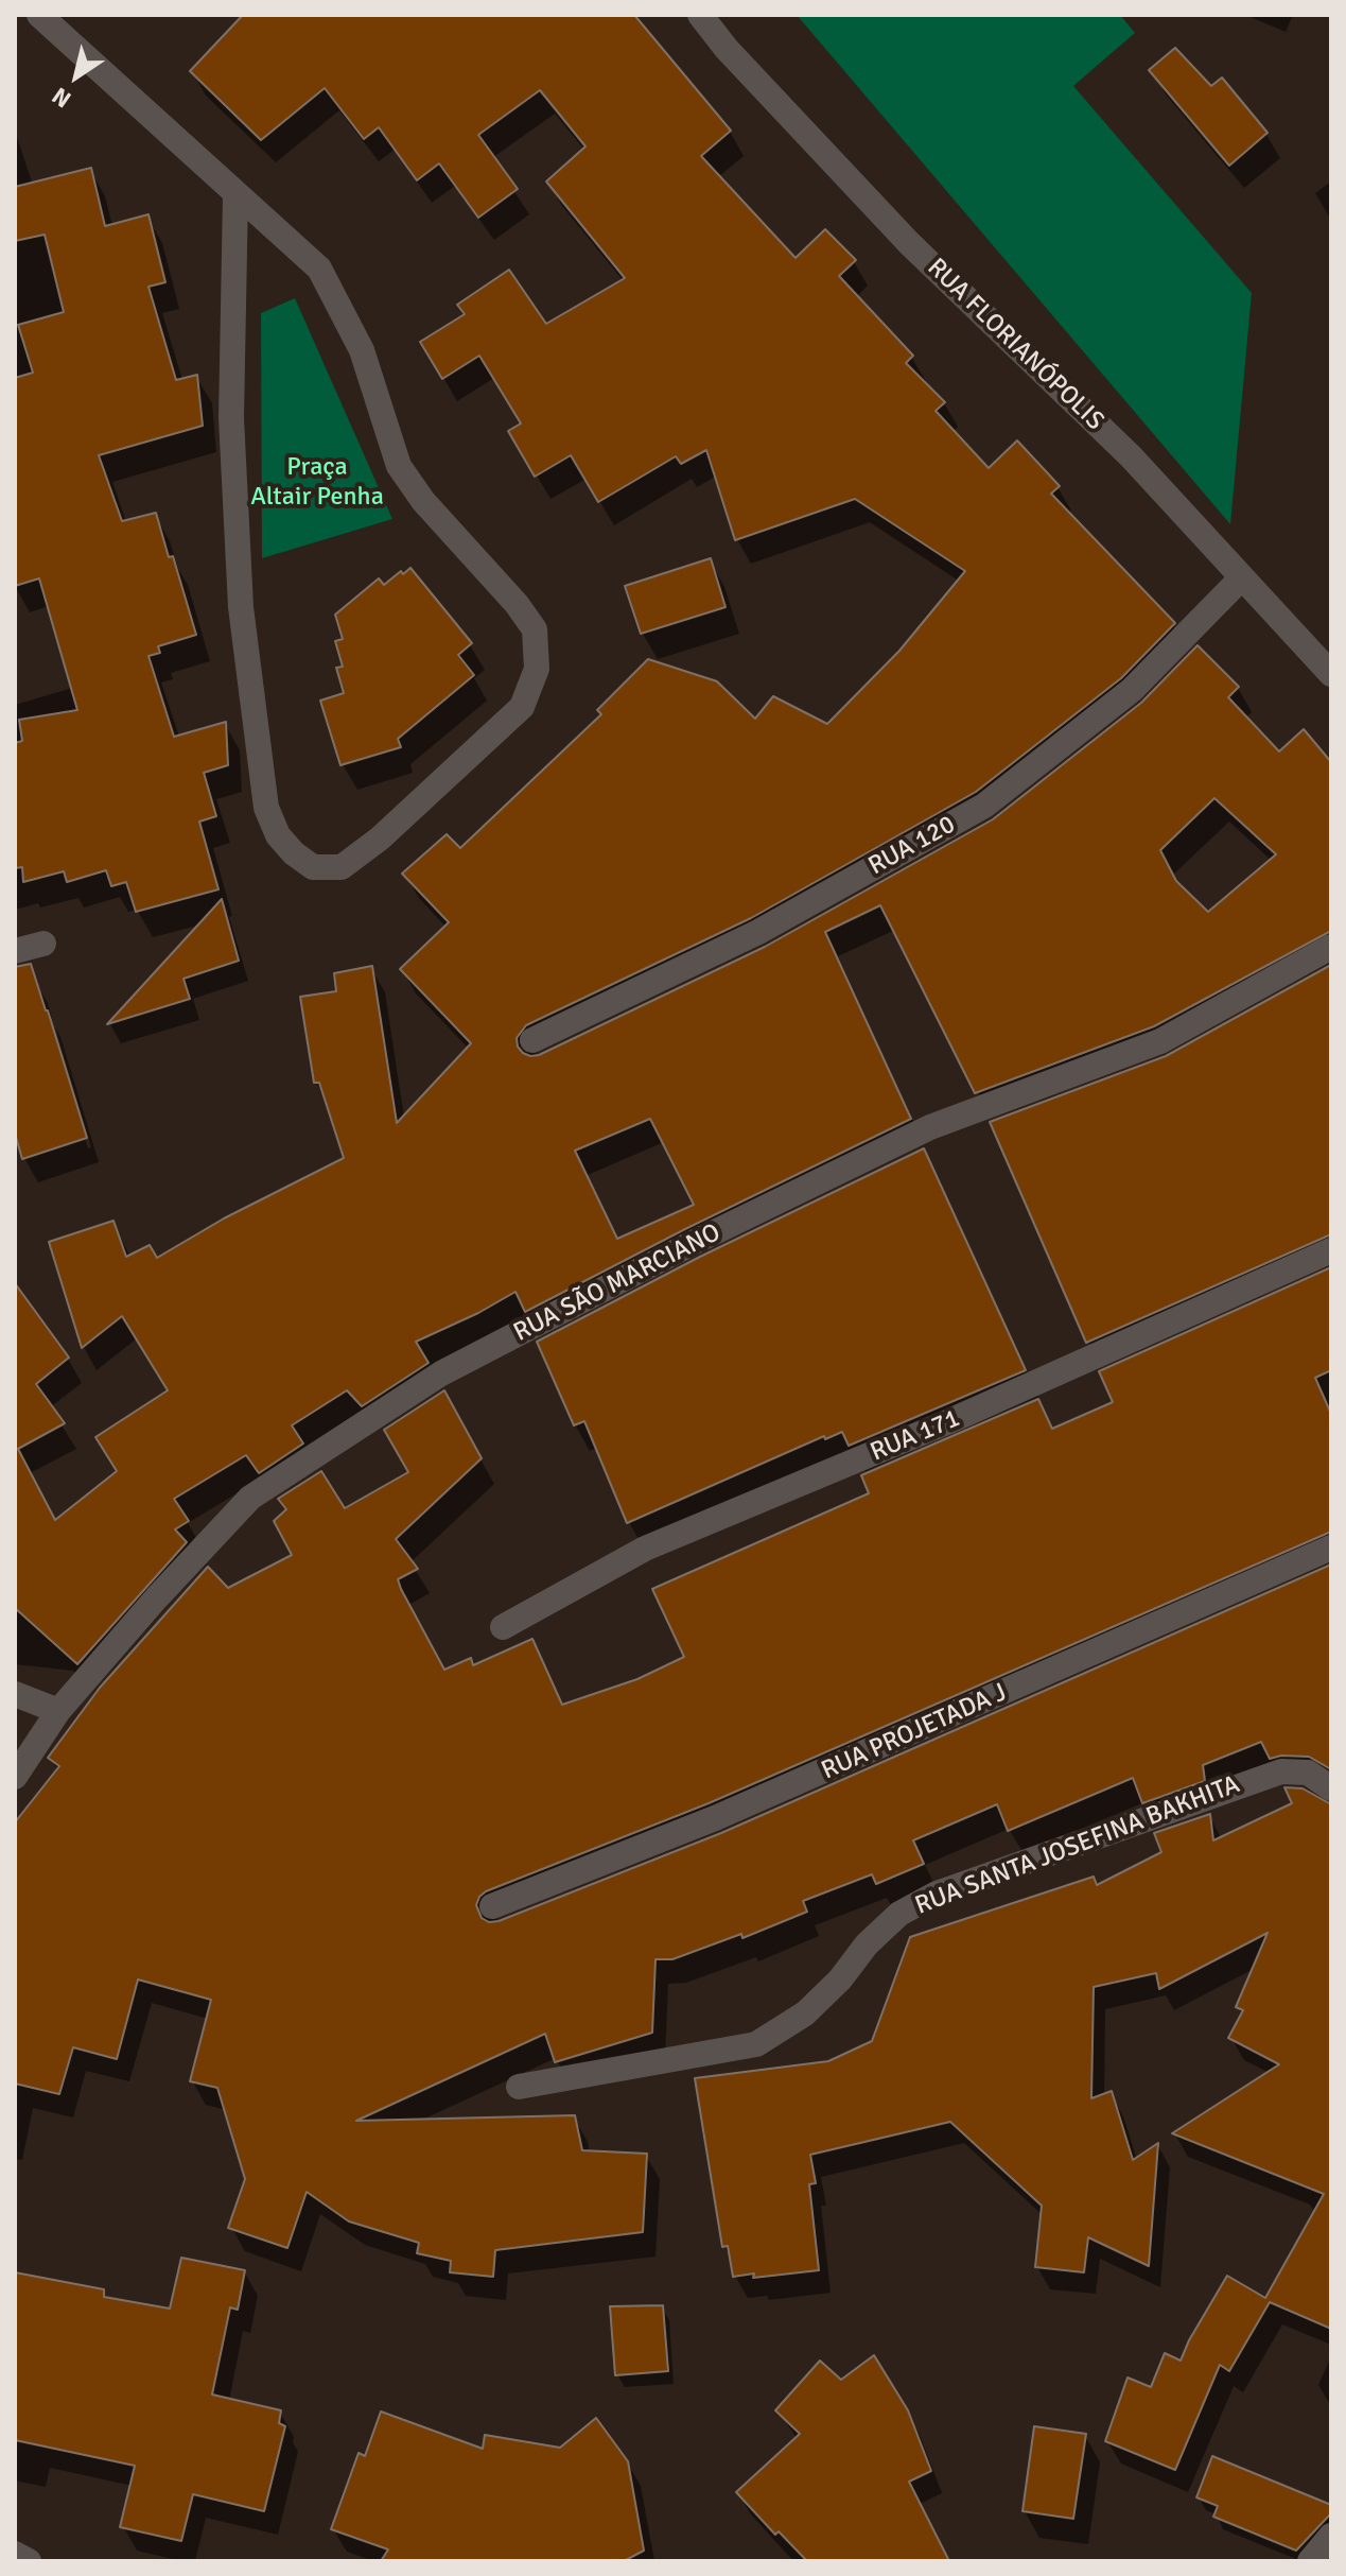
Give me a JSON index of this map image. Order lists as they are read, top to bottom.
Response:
{
  "streets": {
    "street": [
      "RUA FLORIANÓPOLIS",
      "RUA 120",
      "RUA SÃO MARCIANO",
      "RUA 171",
      "RUA PROJETADA J",
      "RUA SANTA JOSEFINA BAKHITA"
    ]
  },
  "crossings": [
    ["RUA FLORIANÓPOLIS", "RUA 120"]
  ],
  "parks": ["Praça Altair Penha"],
  "north": "bottom left"
}
